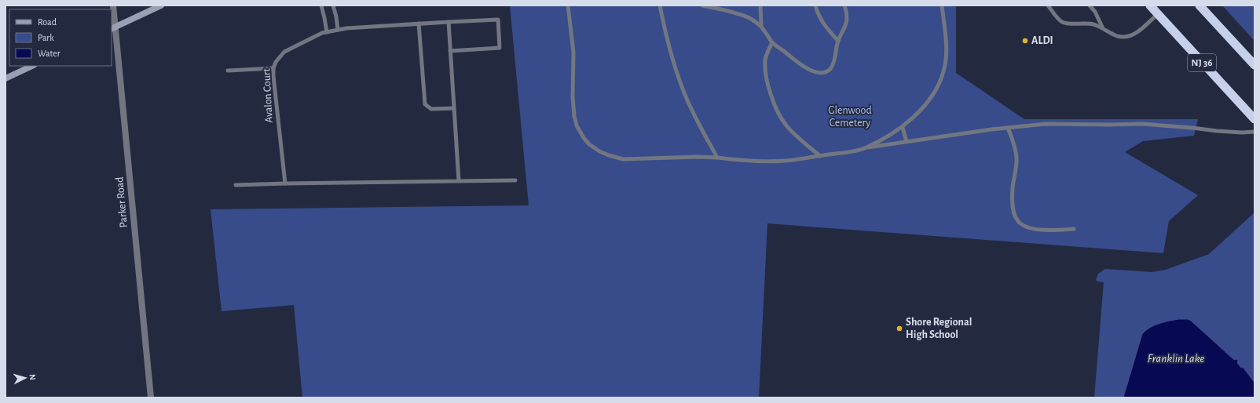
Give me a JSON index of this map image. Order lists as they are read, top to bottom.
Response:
{
  "streets": {
    "highway": ["NJ 36"],
    "street": ["Parker Road"],
    "lane": ["Avalon Court"]
  },
  "water": ["Franklin Lake"],
  "parks": ["Glenwood Cemetery"],
  "places": ["ALDI", "Shore Regional High School"],
  "legend": ["Road", "Park", "Water"],
  "north": "right"
}
